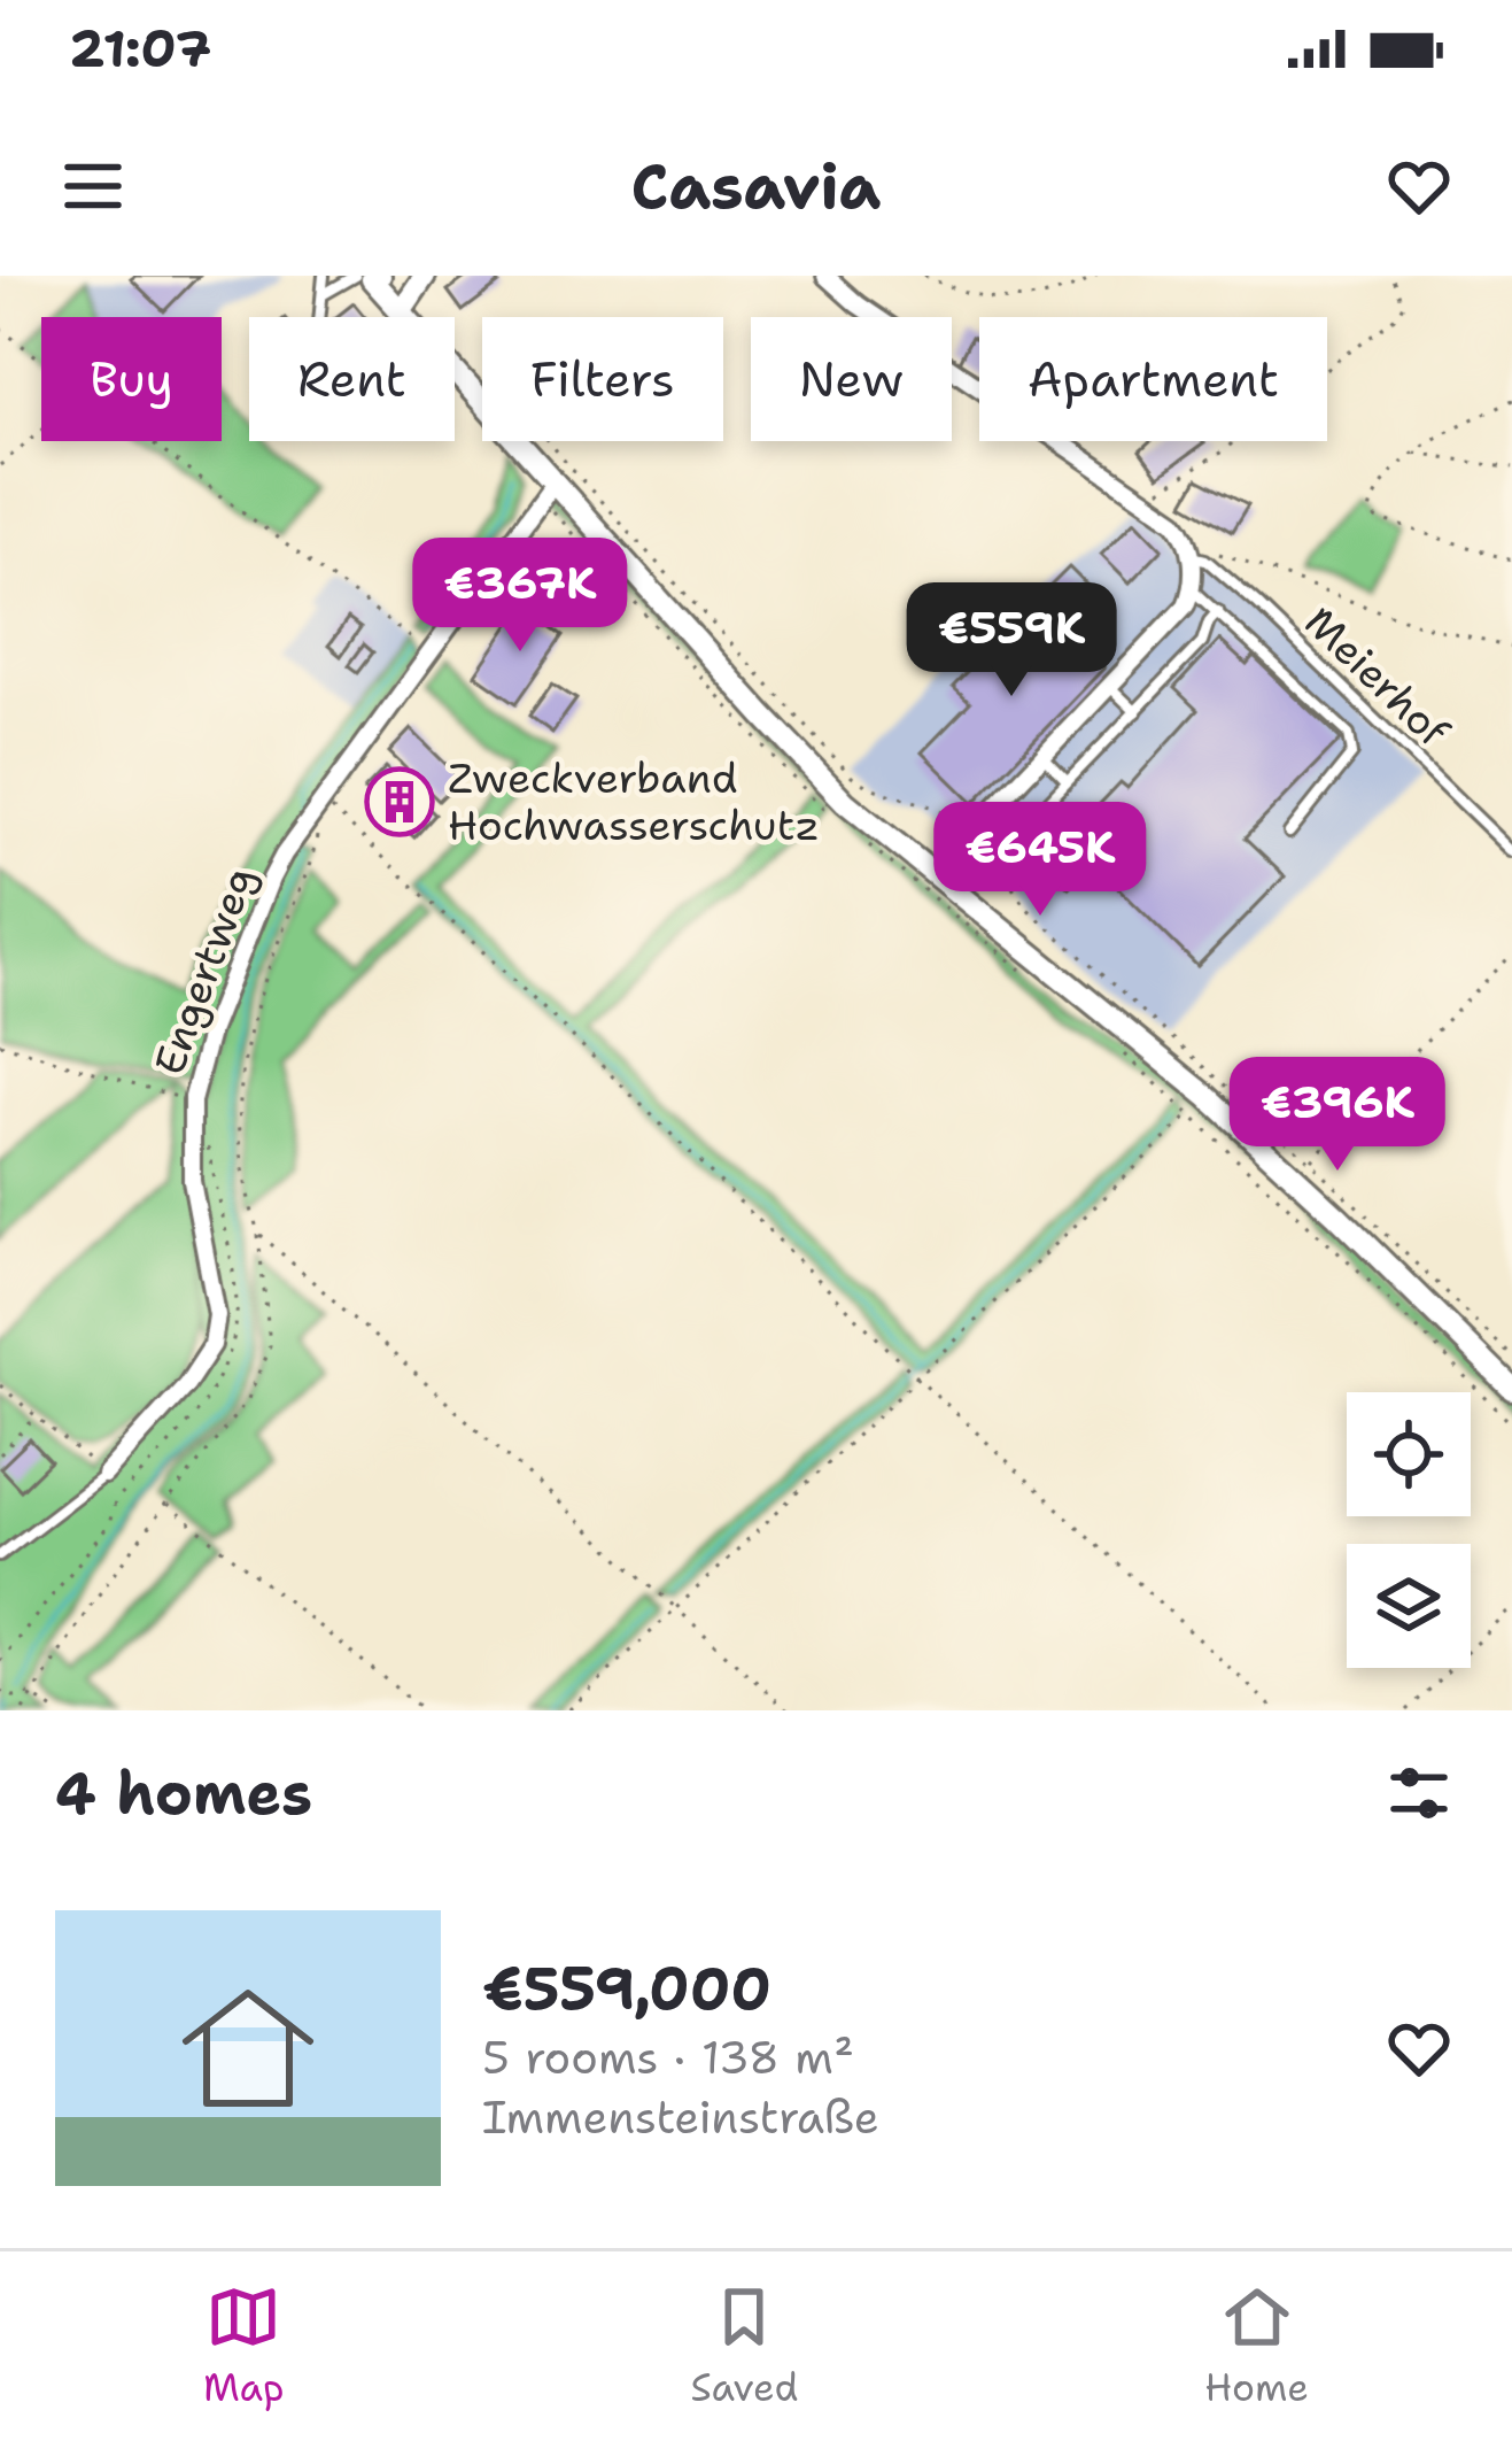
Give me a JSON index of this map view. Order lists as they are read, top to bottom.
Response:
{
  "streets": {
    "street": ["Engertweg"],
    "lane": ["Meierhof"]
  },
  "places": {
    "building": ["Zweckverband Hochwasserschutz"]
  },
  "page": {
    "status": "21:07",
    "header": "Casavia",
    "chip": [
      "Buy",
      "Rent",
      "Filters",
      "New",
      "Apartment"
    ],
    "price": [
      "€367K",
      "€559K",
      "€645K",
      "€396K"
    ],
    "heading": "4 homes",
    "list": [
      {
        "name": "€559,000",
        "note": "5 rooms · 138 m² · Immensteinstraße"
      }
    ],
    "tabs": ["Map", "Saved", "Home"]
  }
}
